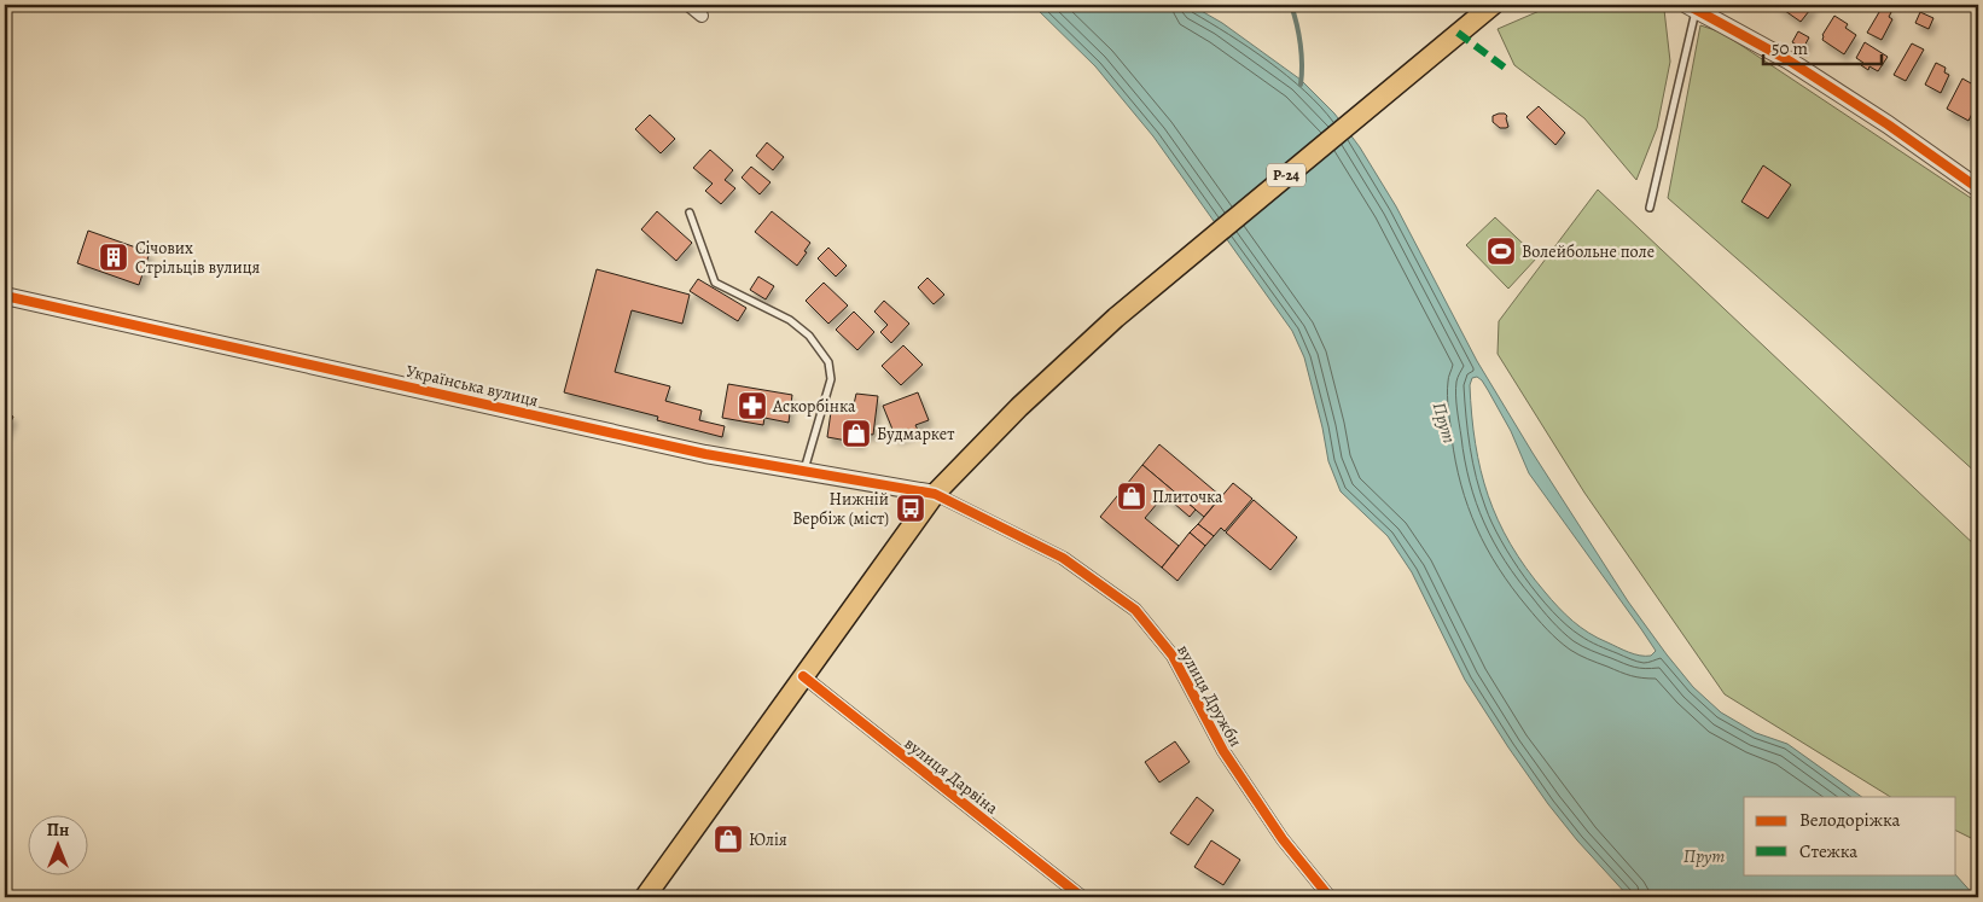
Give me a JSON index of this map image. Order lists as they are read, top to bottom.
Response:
{
  "streets": {
    "main road": ["Р-24"],
    "street": ["Українська вулиця", "вулиця Дружби", "вулиця Дарвіна"]
  },
  "crossings": [
    ["Р-24", "Українська вулиця"],
    ["Р-24", "вулиця Дружби"],
    ["Р-24", "вулиця Дарвіна"],
    ["Українська вулиця", "вулиця Дружби"]
  ],
  "water": ["Прут"],
  "places": {
    "sports": ["Волейбольне поле"],
    "building": ["Січових Стрільців вулиця"],
    "pharmacy": ["Аскорбінка"],
    "shop": ["Будмаркет", "Плиточка", "Юлія"],
    "bus stop": ["Нижній Вербіж (міст)"]
  },
  "legend": ["Велодоріжка", "Стежка"],
  "scale_bar": "50 m",
  "north": "top"
}
